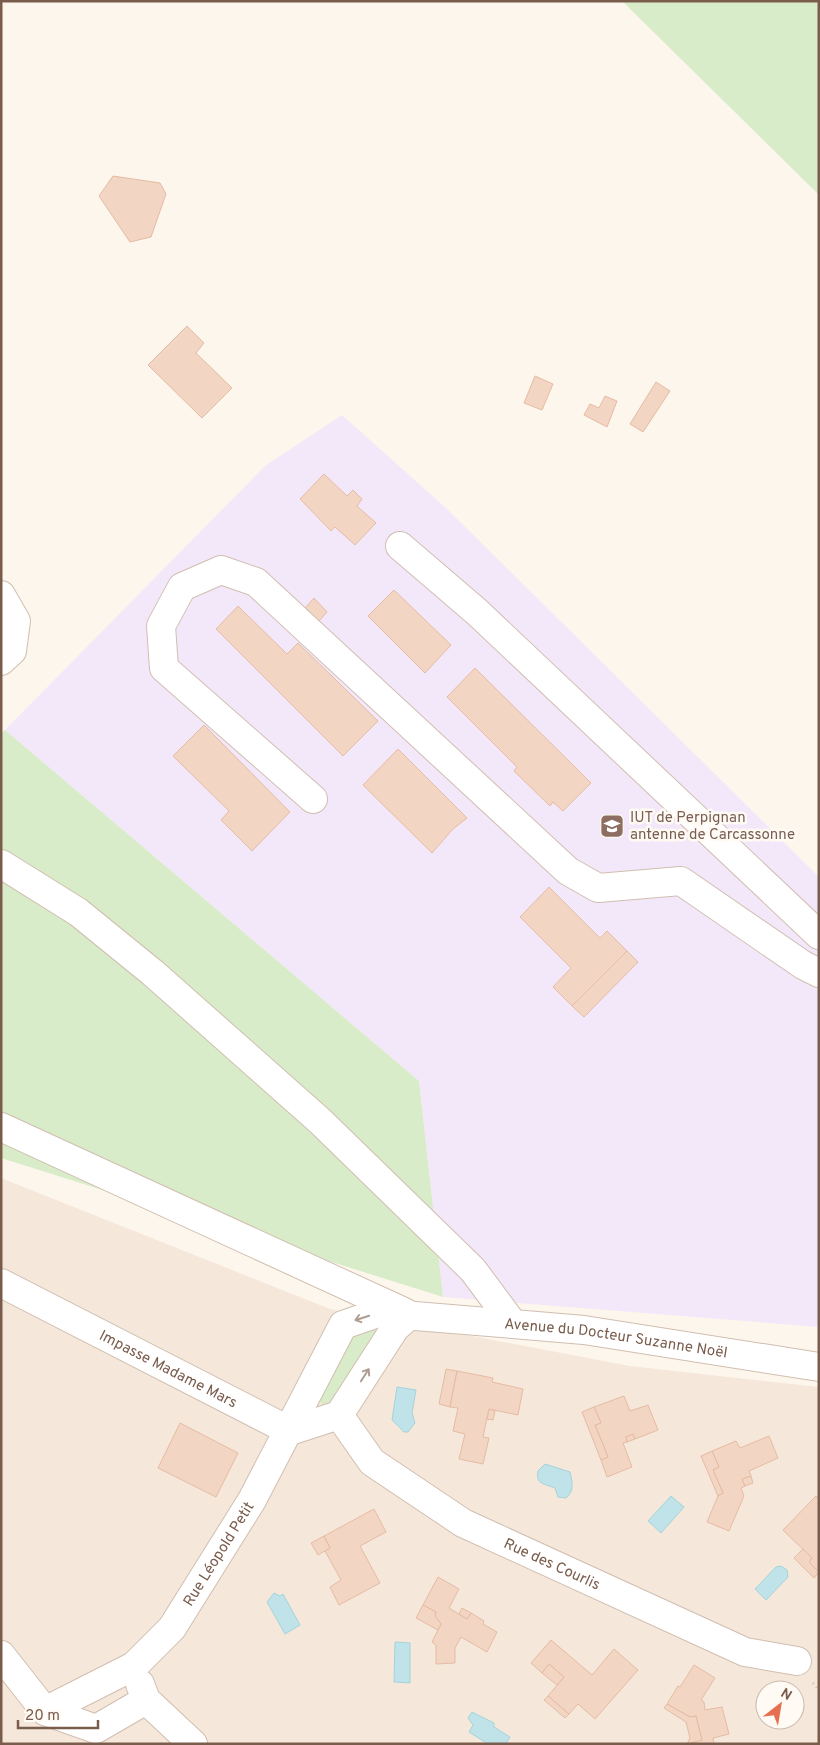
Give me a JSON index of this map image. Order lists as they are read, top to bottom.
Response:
{
  "streets": {
    "street": [
      "Avenue du Docteur Suzanne Noël",
      "Impasse Madame Mars",
      "Rue Léopold Petit",
      "Rue des Courlis"
    ]
  },
  "crossings": [
    ["Avenue du Docteur Suzanne Noël", "Impasse Madame Mars"],
    ["Avenue du Docteur Suzanne Noël", "Rue Léopold Petit"],
    ["Impasse Madame Mars", "Rue Léopold Petit"]
  ],
  "places": {
    "school or university": ["IUT de Perpignan antenne de Carcassonne"]
  },
  "scale_bar": "20 m",
  "north": "top right"
}
